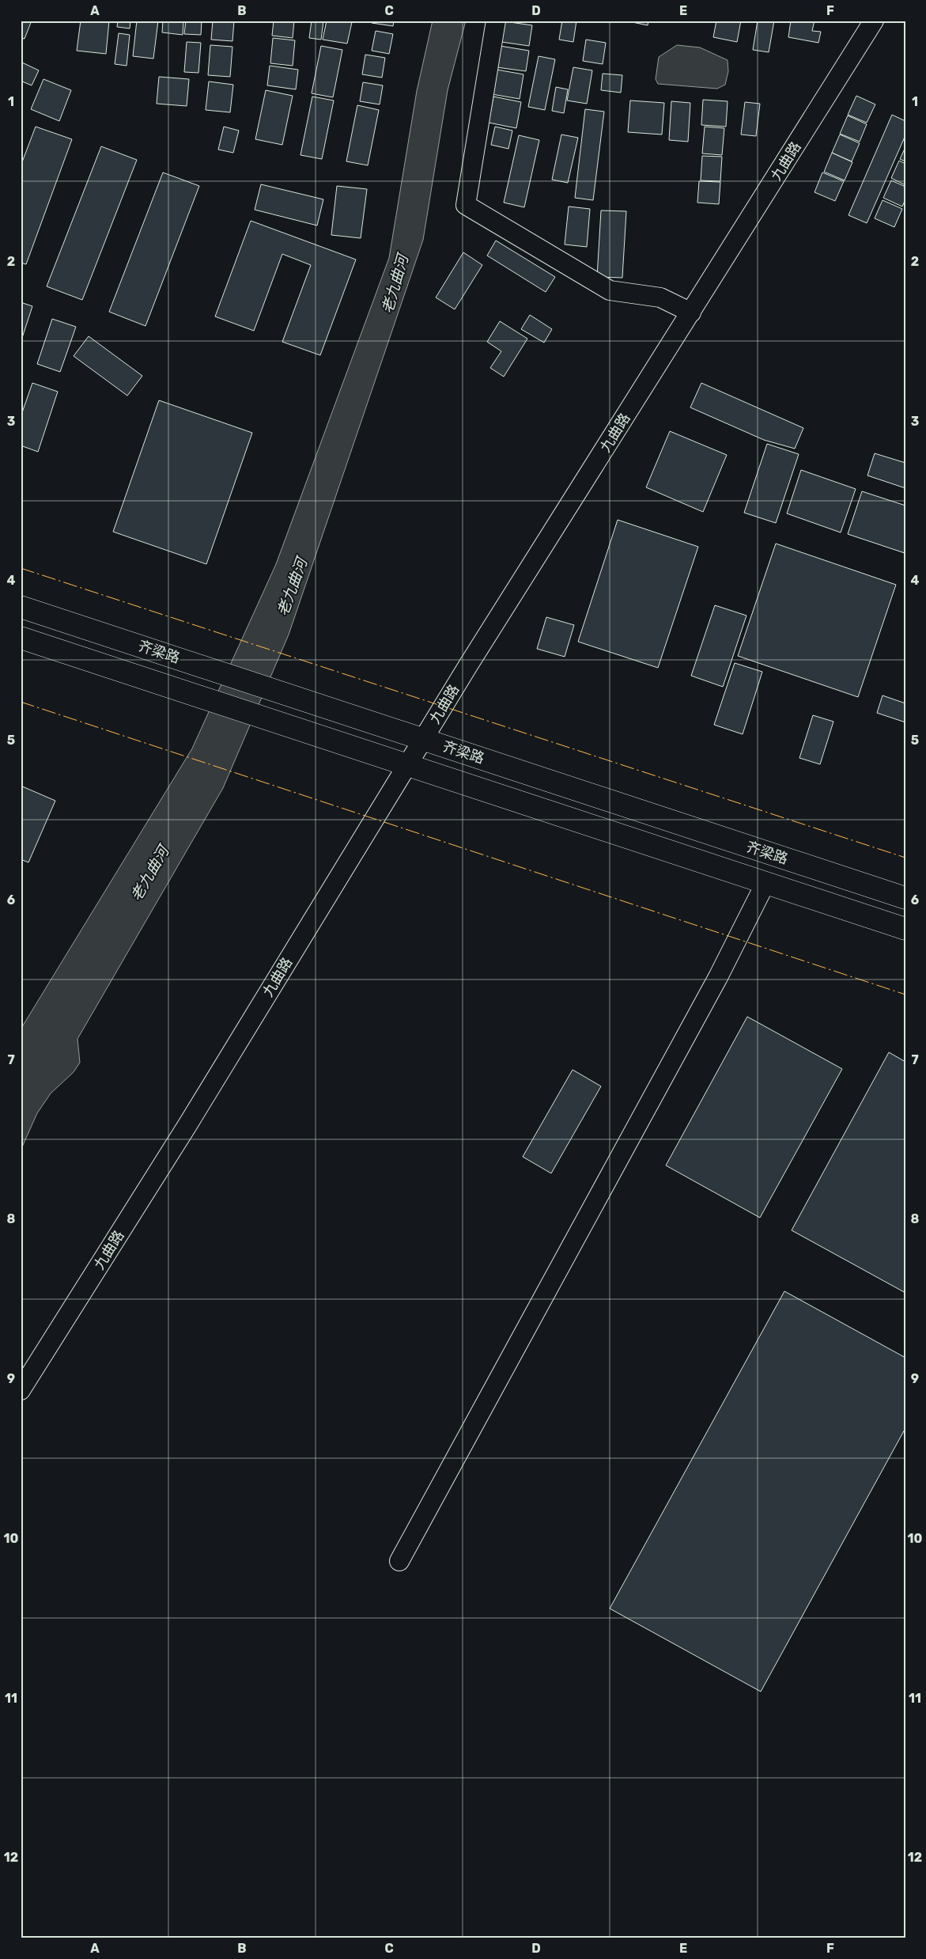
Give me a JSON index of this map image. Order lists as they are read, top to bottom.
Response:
{
  "streets": {
    "main road": ["齐梁路"],
    "street": ["九曲路"]
  },
  "crossings": [
    ["九曲路", "齐梁路"]
  ],
  "water": ["老九曲河"],
  "grid": {
    "columns": [
      "A",
      "B",
      "C",
      "D",
      "E",
      "F"
    ],
    "rows": [
      "1",
      "2",
      "3",
      "4",
      "5",
      "6",
      "7",
      "8",
      "9",
      "10",
      "11",
      "12"
    ]
  }
}
